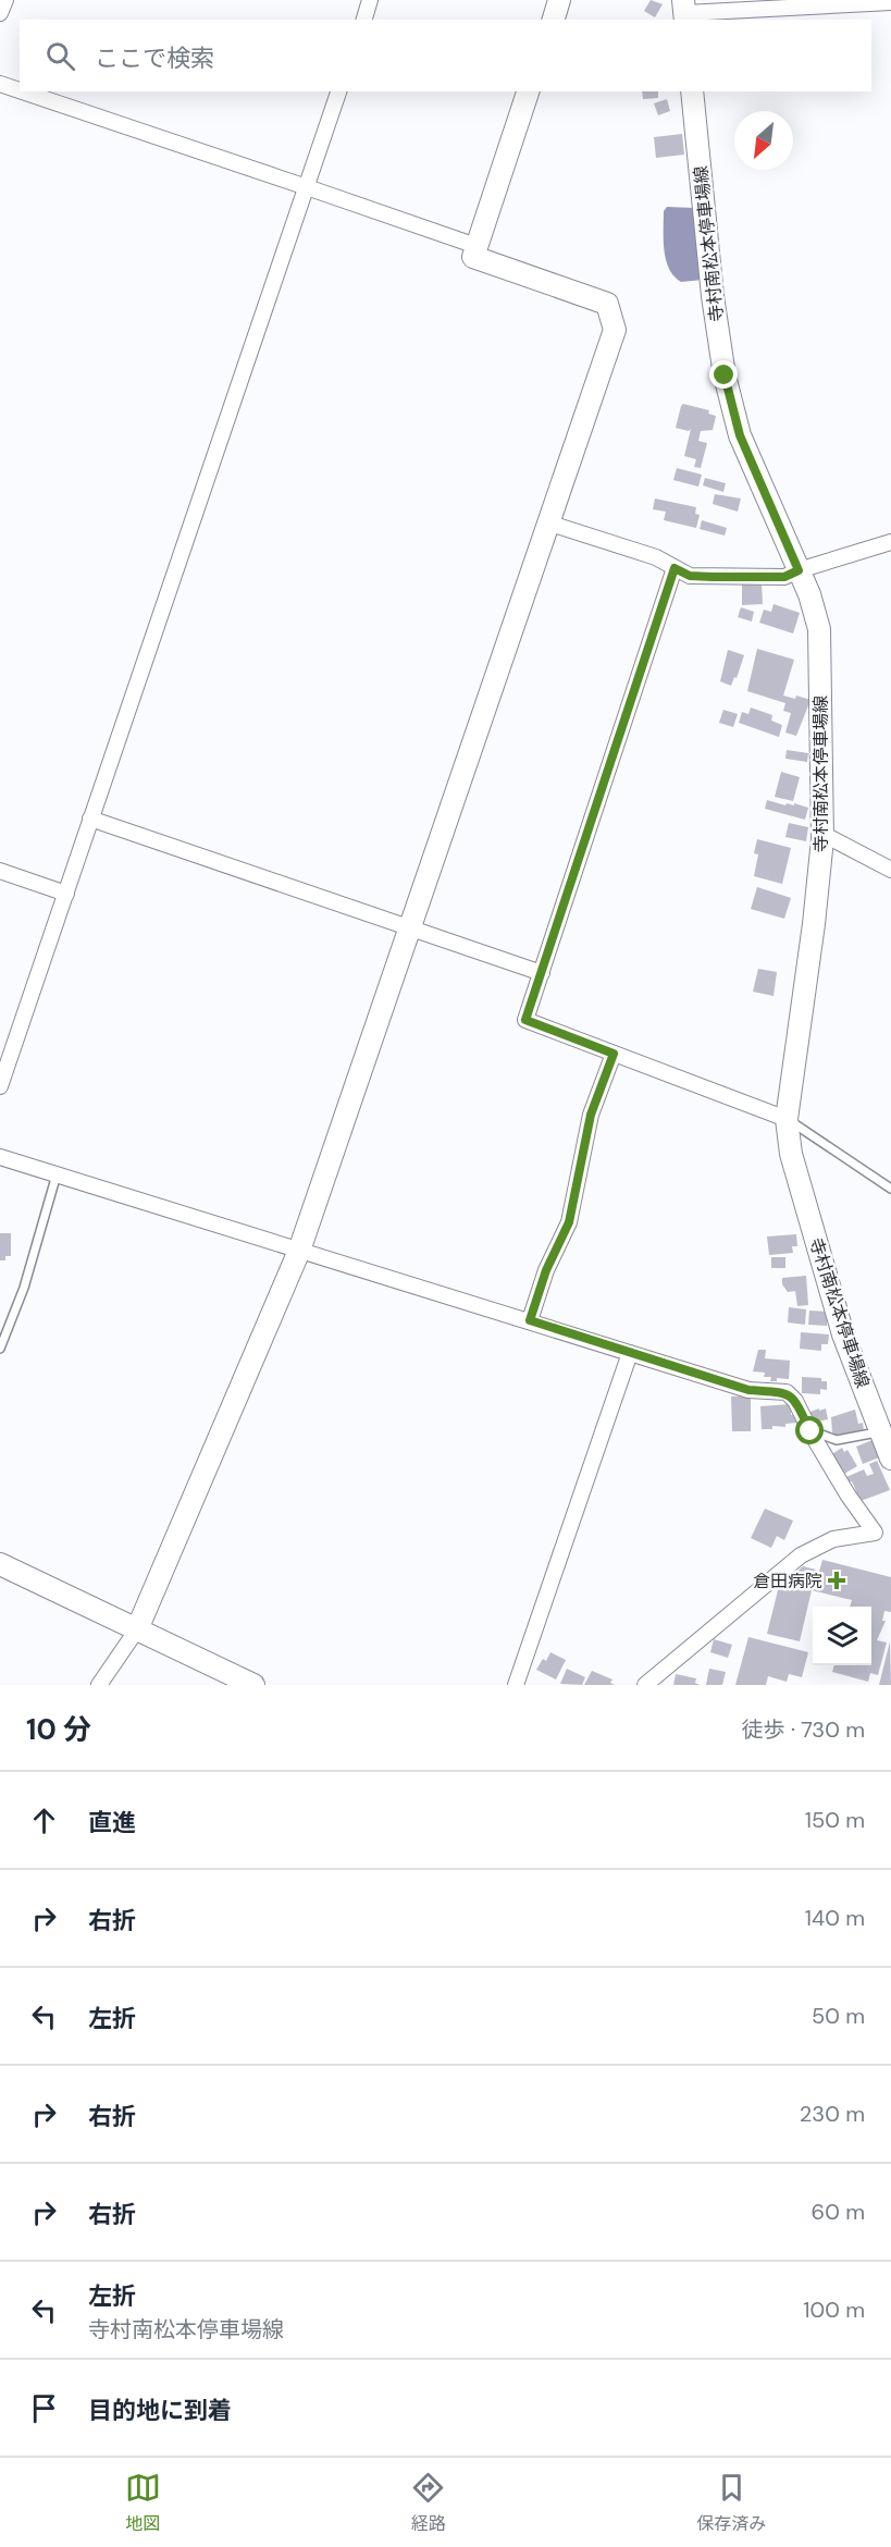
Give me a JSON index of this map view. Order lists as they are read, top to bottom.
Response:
{
  "streets": {
    "street": ["寺村南松本停車場線"]
  },
  "places": {
    "health": ["倉田病院"]
  },
  "north": "bottom left",
  "page": {
    "search": "ここで検索",
    "heading": ["10 分", "徒歩 · 730 m"],
    "list": [
      ["直進", "150 m"],
      ["右折", "140 m"],
      ["左折", "50 m"],
      ["右折", "230 m"],
      ["右折", "60 m"],
      ["左折", "寺村南松本停車場線", "100 m"],
      "目的地に到着"
    ],
    "nav": ["地図", "経路", "保存済み"]
  }
}
